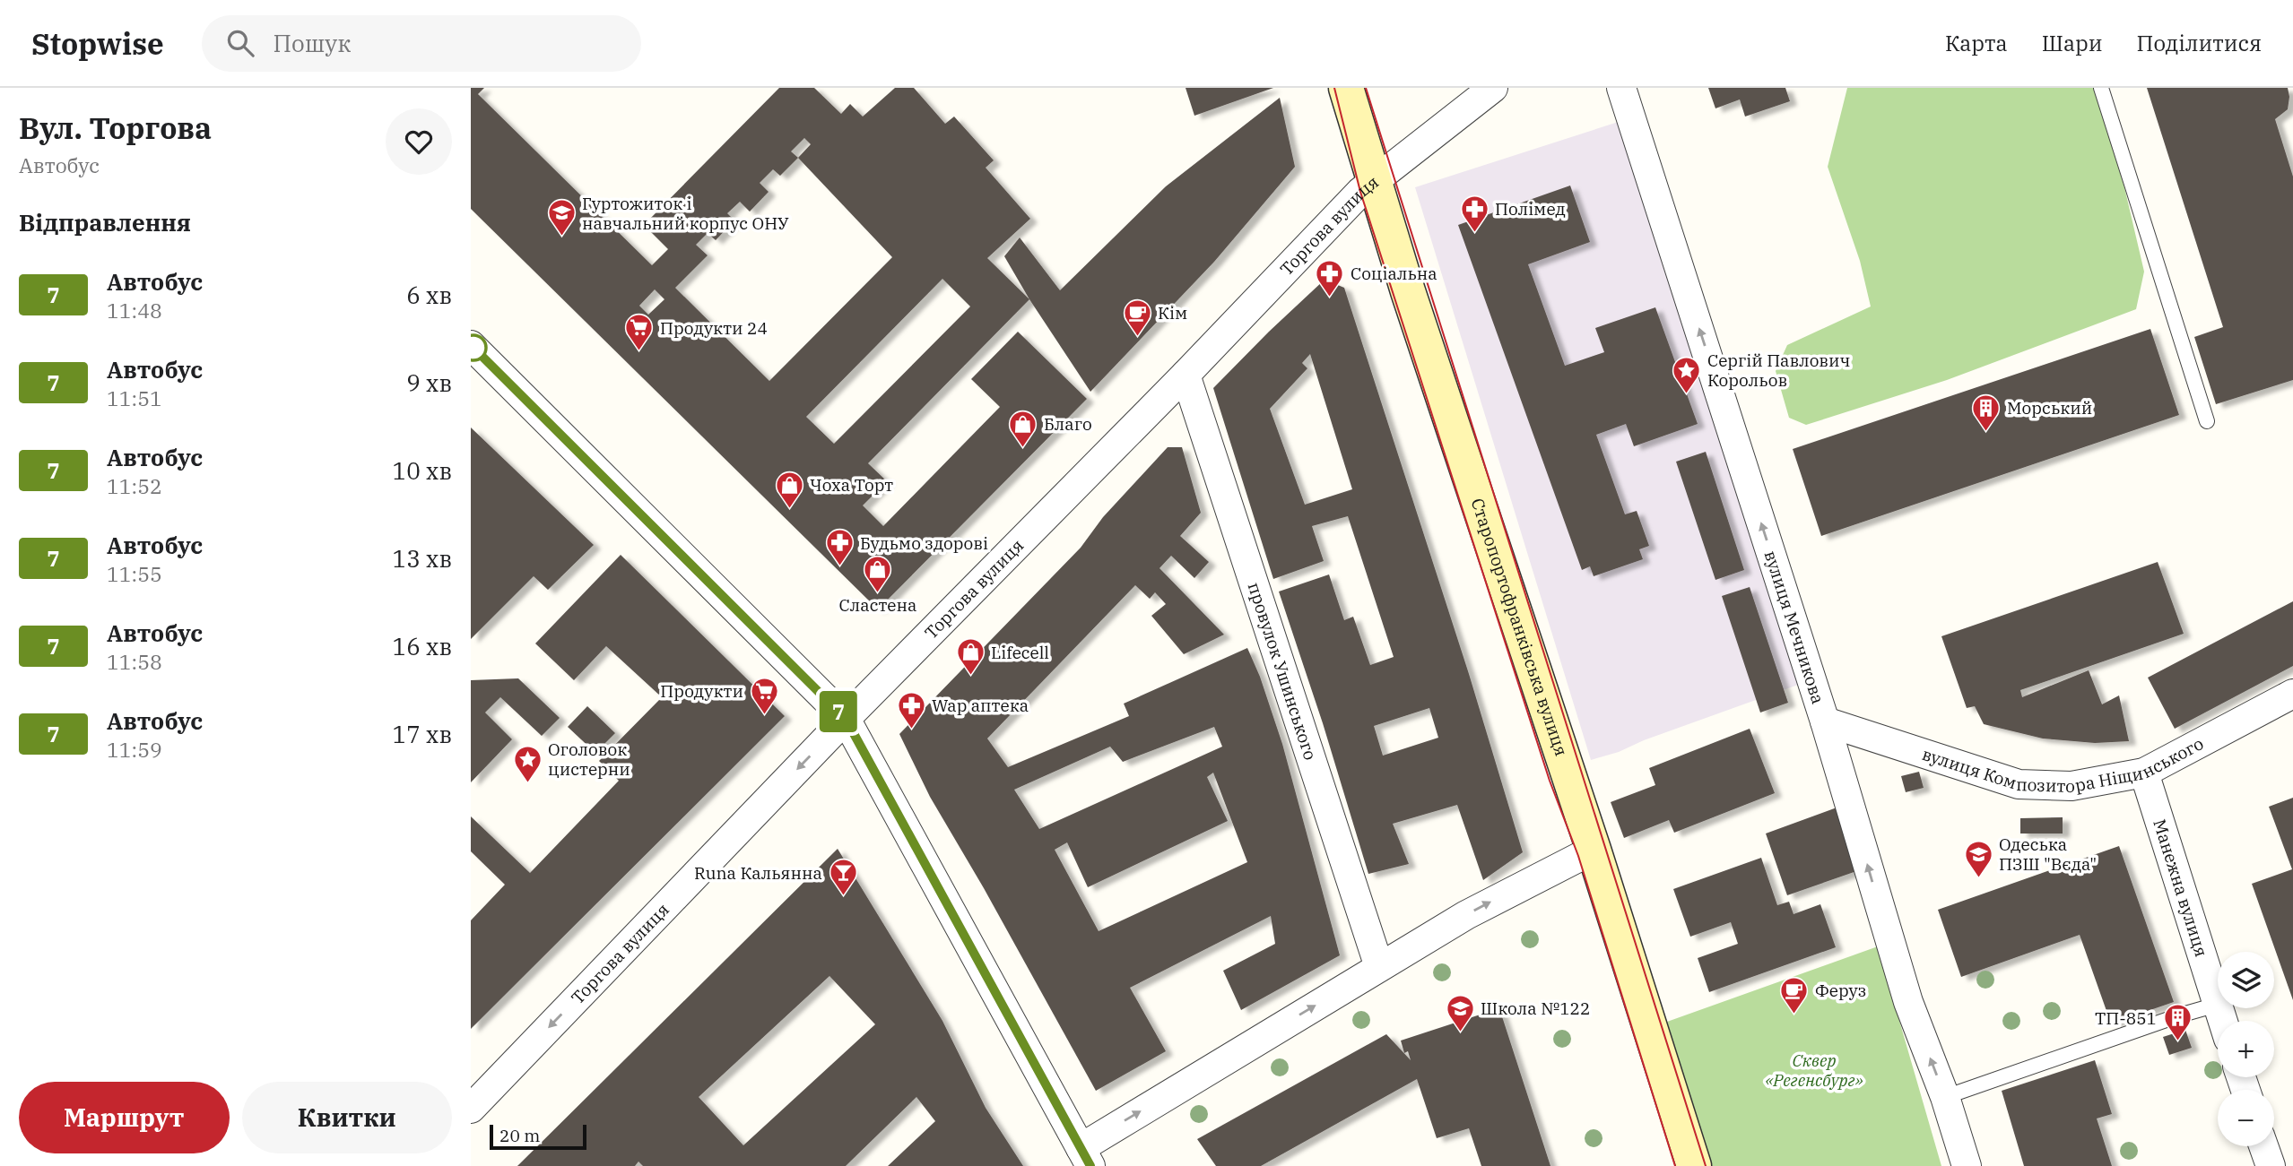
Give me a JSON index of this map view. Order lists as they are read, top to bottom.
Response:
{
  "streets": {
    "main road": ["Старопортофранківська вулиця"],
    "street": [
      "Торгова вулиця",
      "вулиця Мечникова",
      "провулок Ушинського",
      "вулиця Композитора Ніщинського",
      "Манежна вулиця"
    ]
  },
  "crossings": [
    ["Торгова вулиця", "Старопортофранківська вулиця"],
    ["Торгова вулиця", "провулок Ушинського"],
    ["вулиця Мечникова", "вулиця Композитора Ніщинського"],
    ["вулиця Композитора Ніщинського", "Манежна вулиця"]
  ],
  "one_way": ["Торгова вулиця", "вулиця Мечникова"],
  "parks": ["Сквер «Регенсбург»"],
  "places": {
    "pharmacy": [
      "Полімед",
      "Соціальна",
      "Будьмо здорові",
      "Wap аптека"
    ],
    "school or university": ["Гуртожиток і навчальний корпус ОНУ", "Одеська ПЗШ \"Вєда\"", "Школа №122"],
    "cafe": ["Кім", "Феруз"],
    "supermarket": ["Продукти 24", "Продукти"],
    "place": ["Сергій Павлович Корольов", "Оголовок цистерни"],
    "building": ["Морський", "ТП-851"],
    "shop": [
      "Благо",
      "Чоха Торт",
      "Сластена",
      "Lifecell"
    ],
    "bar": ["Runa Кальянна"]
  },
  "lines": ["bus line 7"],
  "scale_bar": "20 m",
  "page": {
    "header": "Stopwise",
    "search": "Пошук",
    "nav": ["Карта", "Шари", "Поділитися"],
    "heading": [
      ["Вул. Торгова", "Автобус"],
      "Відправлення"
    ],
    "on_map": "7",
    "list": [
      {
        "mark": "7",
        "name": "Автобус",
        "note": "11:48",
        "value": "6 хв"
      },
      {
        "mark": "7",
        "name": "Автобус",
        "note": "11:51",
        "value": "9 хв"
      },
      {
        "mark": "7",
        "name": "Автобус",
        "note": "11:52",
        "value": "10 хв"
      },
      {
        "mark": "7",
        "name": "Автобус",
        "note": "11:55",
        "value": "13 хв"
      },
      {
        "mark": "7",
        "name": "Автобус",
        "note": "11:58",
        "value": "16 хв"
      },
      {
        "mark": "7",
        "name": "Автобус",
        "note": "11:59",
        "value": "17 хв"
      }
    ],
    "map_buttons": ["+", "−"],
    "buttons": ["Маршрут", "Квитки"],
    "scale": "20 m"
  }
}
